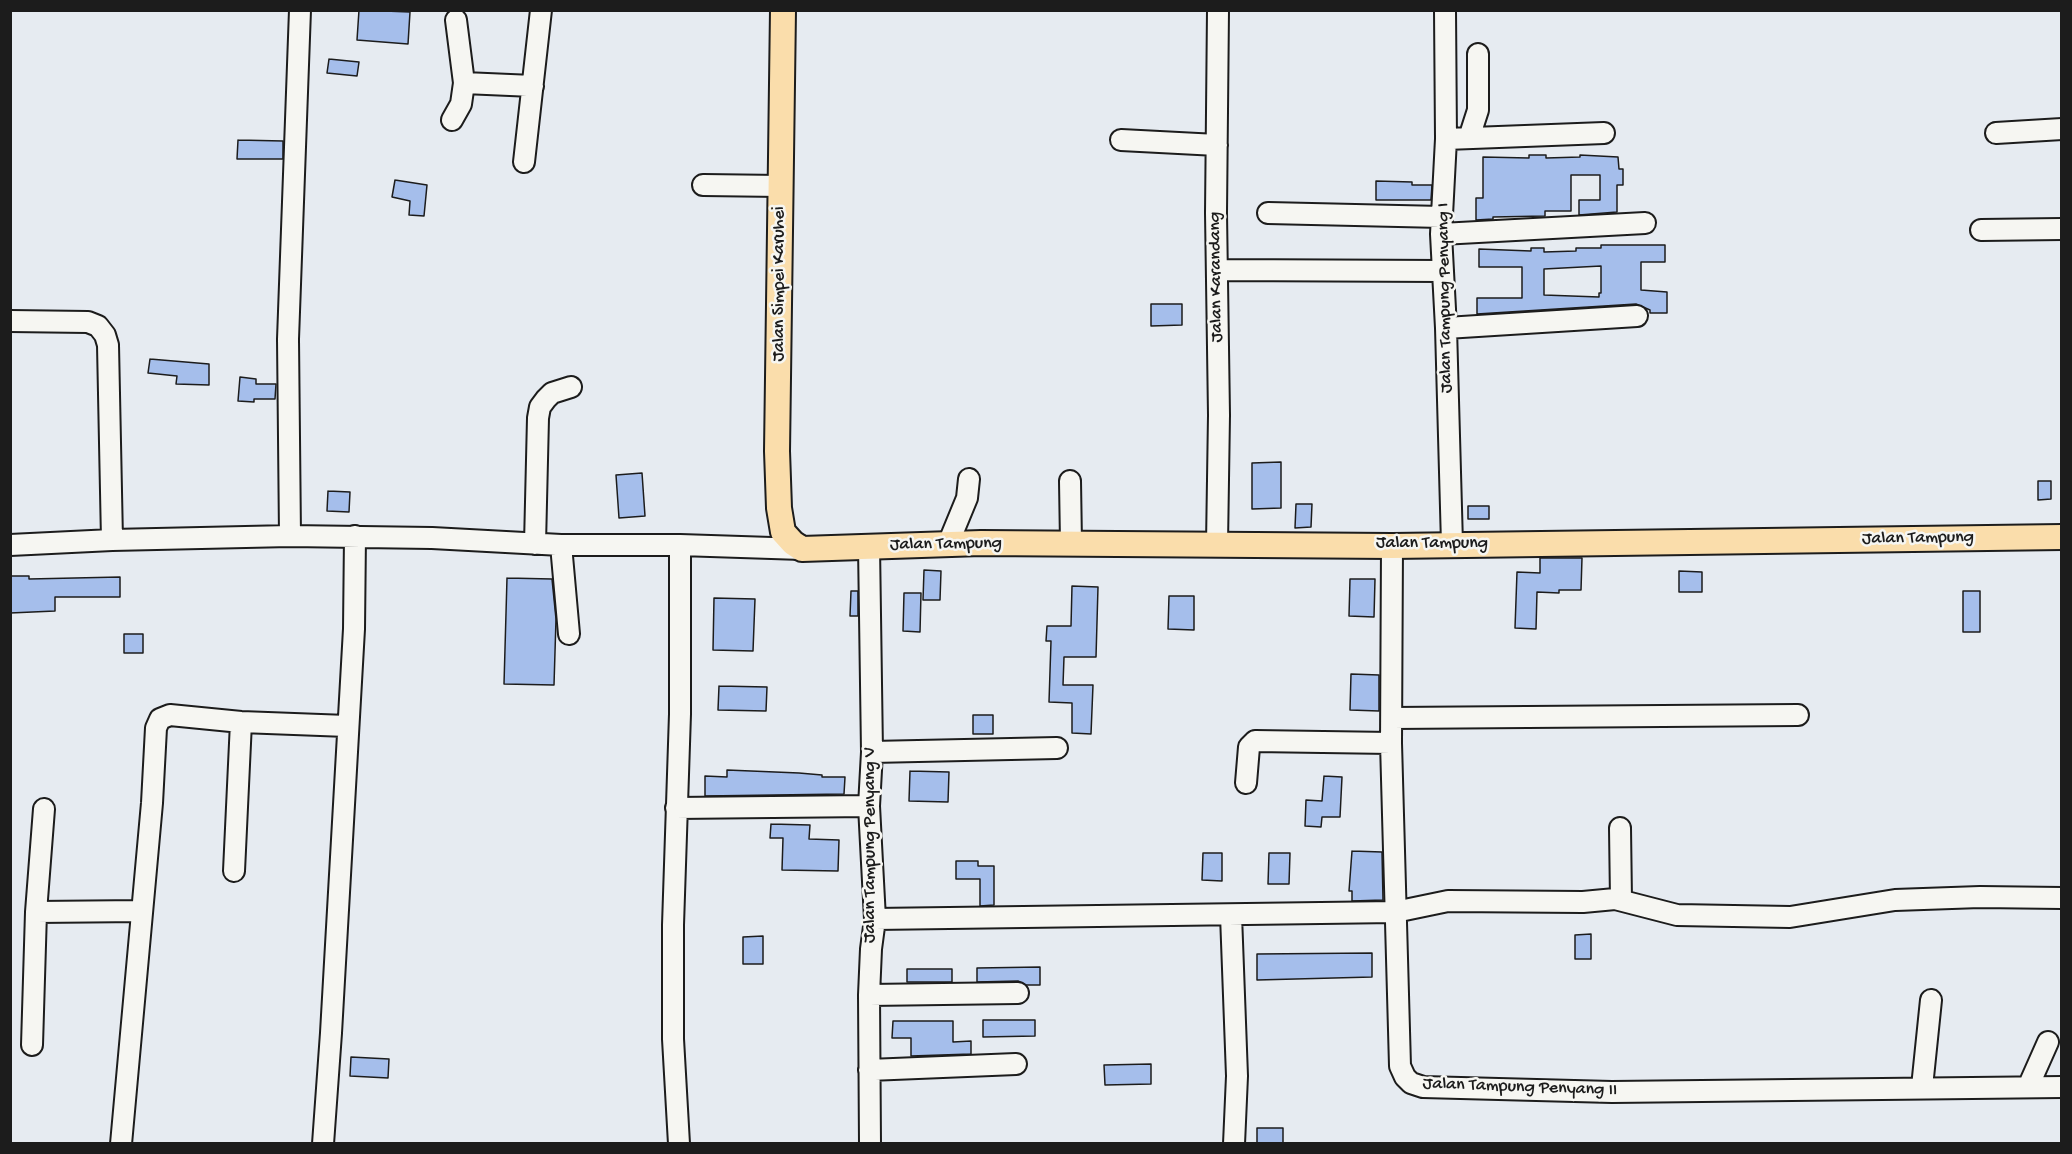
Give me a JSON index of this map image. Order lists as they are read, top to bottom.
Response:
{
  "streets": {
    "main road": ["Jalan Simpei Karuhei", "Jalan Tampung"],
    "street": [
      "Jalan Karandang",
      "Jalan Tampung Penyang I",
      "Jalan Tampung Penyang V",
      "Jalan Tampung Penyang II"
    ]
  },
  "crossings": [
    ["Jalan Karandang", "Jalan Tampung"],
    ["Jalan Simpei Karuhei", "Jalan Tampung"],
    ["Jalan Tampung Penyang I", "Jalan Tampung"],
    ["Jalan Tampung", "Jalan Tampung Penyang V"],
    ["Jalan Tampung", "Jalan Tampung Penyang II"]
  ]
}
